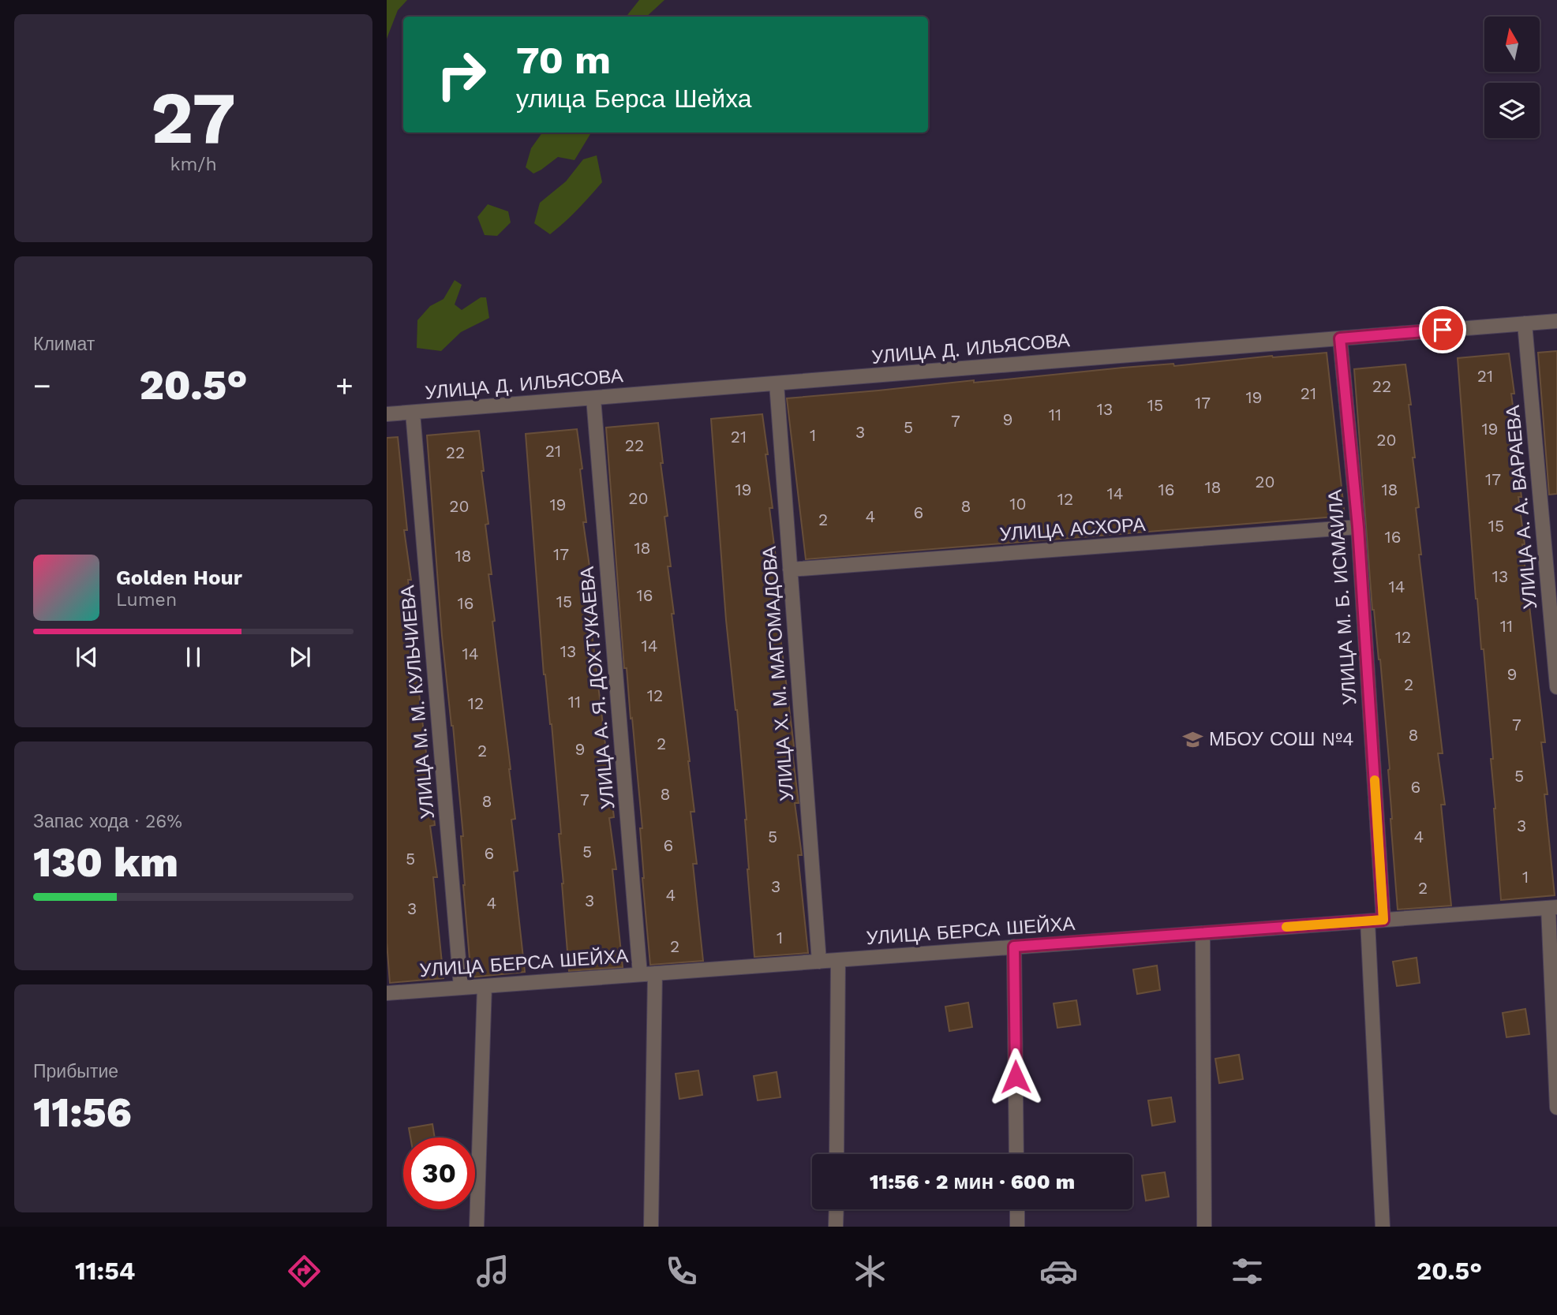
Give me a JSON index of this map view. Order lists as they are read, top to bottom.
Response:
{
  "streets": {
    "street": [
      "УЛИЦА Д. ИЛЬЯСОВА",
      "УЛИЦА А. А. ВАРАЕВА",
      "УЛИЦА АСХОРА",
      "УЛИЦА М. Б. ИСМАИЛА",
      "УЛИЦА Х. М. МАГОМАДОВА",
      "УЛИЦА А. Я. ДОХТУКАЕВА",
      "УЛИЦА М. М. КУЛЬЧИЕВА",
      "УЛИЦА БЕРСА ШЕЙХА"
    ]
  },
  "crossings": [
    ["УЛИЦА Д. ИЛЬЯСОВА", "УЛИЦА А. А. ВАРАЕВА"],
    ["УЛИЦА Д. ИЛЬЯСОВА", "УЛИЦА М. Б. ИСМАИЛА"],
    ["УЛИЦА Д. ИЛЬЯСОВА", "УЛИЦА Х. М. МАГОМАДОВА"],
    ["УЛИЦА Д. ИЛЬЯСОВА", "УЛИЦА А. Я. ДОХТУКАЕВА"],
    ["УЛИЦА Д. ИЛЬЯСОВА", "УЛИЦА М. М. КУЛЬЧИЕВА"],
    ["УЛИЦА АСХОРА", "УЛИЦА М. Б. ИСМАИЛА"],
    ["УЛИЦА АСХОРА", "УЛИЦА Х. М. МАГОМАДОВА"],
    ["УЛИЦА М. Б. ИСМАИЛА", "УЛИЦА БЕРСА ШЕЙХА"],
    ["УЛИЦА Х. М. МАГОМАДОВА", "УЛИЦА БЕРСА ШЕЙХА"],
    ["УЛИЦА А. Я. ДОХТУКАЕВА", "УЛИЦА БЕРСА ШЕЙХА"],
    ["УЛИЦА М. М. КУЛЬЧИЕВА", "УЛИЦА БЕРСА ШЕЙХА"]
  ],
  "places": {
    "school or university": ["МБОУ СОШ №4"]
  },
  "house_numbers": [
    "21",
    "22",
    "21",
    "19",
    "17",
    "15",
    "13",
    "11",
    "9",
    "7",
    "5",
    "19",
    "3",
    "1",
    "21",
    "20",
    "22",
    "21",
    "22",
    "17",
    "20",
    "18",
    "19",
    "16",
    "18",
    "14",
    "20",
    "12",
    "10",
    "19",
    "20",
    "8",
    "6",
    "4",
    "2",
    "15",
    "16",
    "18",
    "17",
    "18",
    "13",
    "14",
    "16",
    "15",
    "16",
    "11",
    "12",
    "14",
    "13",
    "14",
    "9",
    "2",
    "12",
    "11",
    "12",
    "7",
    "8",
    "2",
    "9",
    "2",
    "5",
    "6",
    "8",
    "7",
    "8",
    "3",
    "5",
    "4",
    "6",
    "5",
    "6",
    "5",
    "1",
    "3",
    "2",
    "4",
    "3",
    "4",
    "3",
    "1",
    "2"
  ],
  "north": "top",
  "page": {
    "tile": [
      ["27", "km/h"],
      "Климат",
      ["Запас хода · 26%", "130 km"],
      ["Прибытие", "11:56"]
    ],
    "turn": ["70 m", "улица Берса Шейха"],
    "heat": ["−", "20.5°", "+"],
    "song": ["Golden Hour", "Lumen"],
    "limit": "30",
    "trip": "11:56 · 2 мин · 600 m",
    "tabs": ["11:54", "20.5°"]
  }
}
